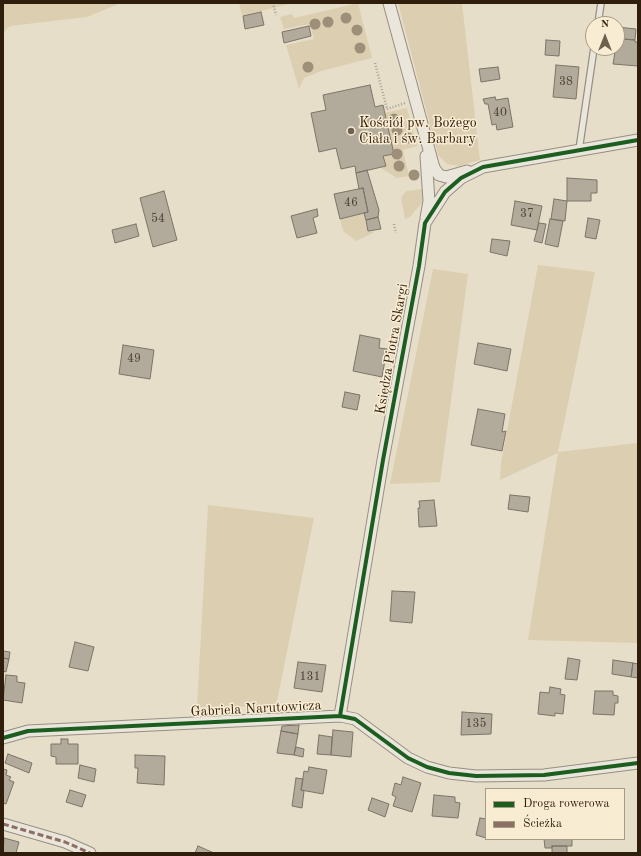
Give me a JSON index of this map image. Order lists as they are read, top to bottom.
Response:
{
  "streets": {
    "street": ["Księdza Piotra Skargi", "Gabriela Narutowicza"]
  },
  "crossings": [
    ["Księdza Piotra Skargi", "Gabriela Narutowicza"]
  ],
  "places": ["Kościół pw. Bożego Ciała i św. Barbary"],
  "house_numbers": [
    "38",
    "40",
    "46",
    "37",
    "54",
    "49",
    "131",
    "135"
  ],
  "legend": ["Droga rowerowa", "Ścieżka"],
  "north": "top"
}
